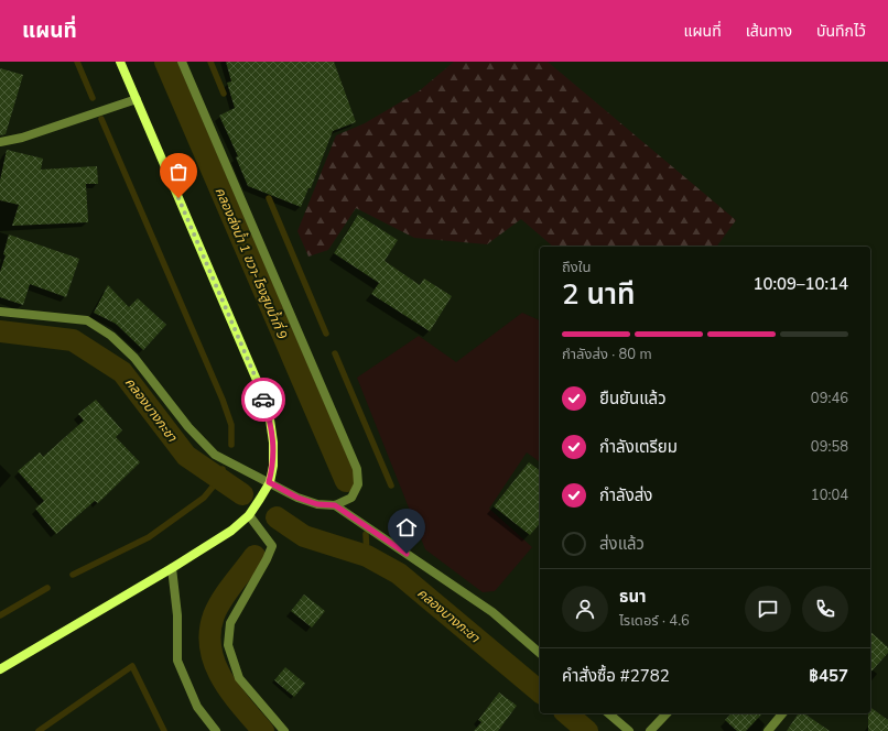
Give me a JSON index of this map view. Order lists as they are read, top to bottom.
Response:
{
  "water": ["คลองส่งน้ำ 1 ขวา-โรงสูบน้ำที่ 9", "คลองบางกะชา"],
  "page": {
    "header": "แผนที่",
    "nav": ["แผนที่", "เส้นทาง", "บันทึกไว้"],
    "heading": ["2 นาที", "ถึงใน", "10:09–10:14"],
    "panel": [
      "ธนา",
      "ไรเดอร์ · 4.6",
      "คำสั่งซื้อ #2782",
      "฿457"
    ],
    "bar": "กำลังส่ง · 80 m",
    "list": [
      ["ยืนยันแล้ว", "09:46"],
      ["กำลังเตรียม", "09:58"],
      ["กำลังส่ง", "10:04"],
      "ส่งแล้ว"
    ]
  }
}
